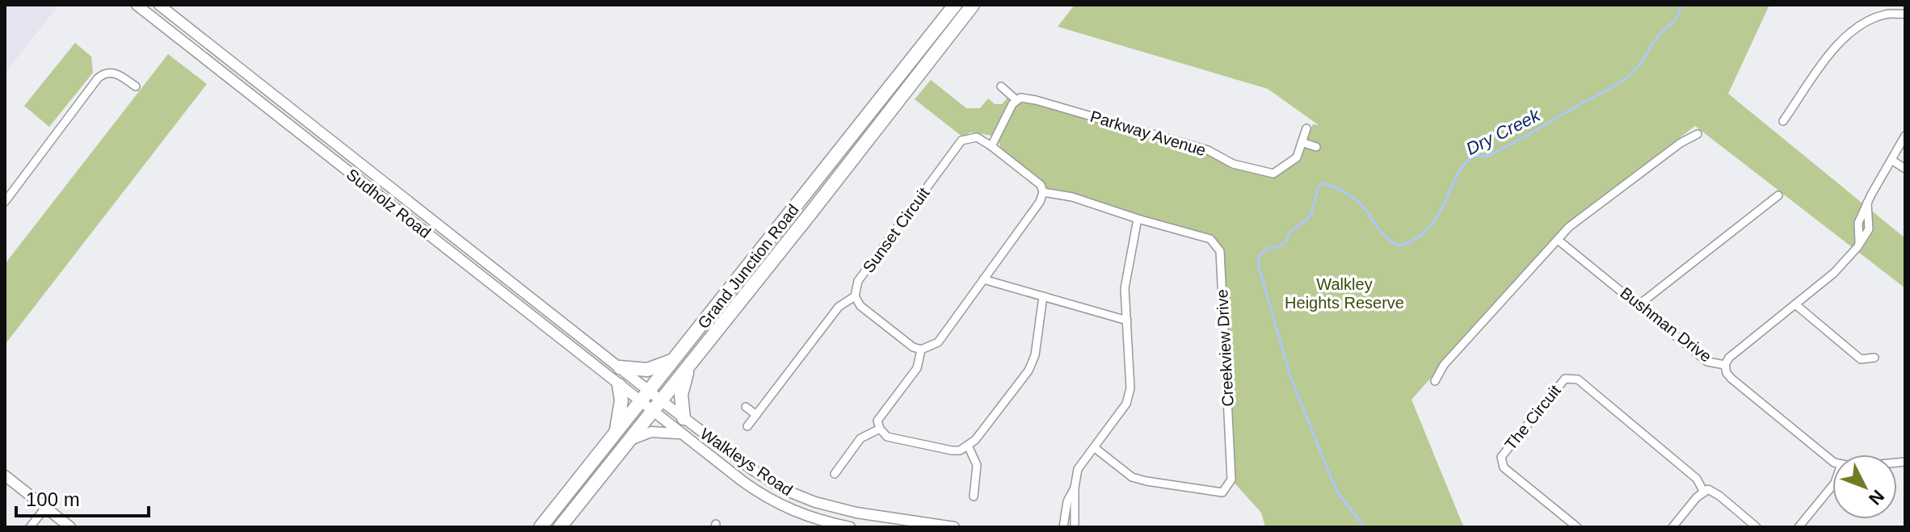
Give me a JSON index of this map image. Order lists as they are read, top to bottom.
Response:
{
  "streets": {
    "highway": ["Grand Junction Road"],
    "main road": ["Sudholz Road", "Walkleys Road"],
    "street": [
      "Parkway Avenue",
      "Sunset Circuit",
      "Bushman Drive",
      "Creekview Drive",
      "The Circuit"
    ]
  },
  "crossings": [
    ["Sudholz Road", "Grand Junction Road"],
    ["Sudholz Road", "Walkleys Road"],
    ["Sunset Circuit", "Creekview Drive"],
    ["Grand Junction Road", "Walkleys Road"]
  ],
  "water": ["Dry Creek"],
  "parks": ["Walkley Heights Reserve"],
  "scale_bar": "100 m",
  "north": "bottom right"
}
